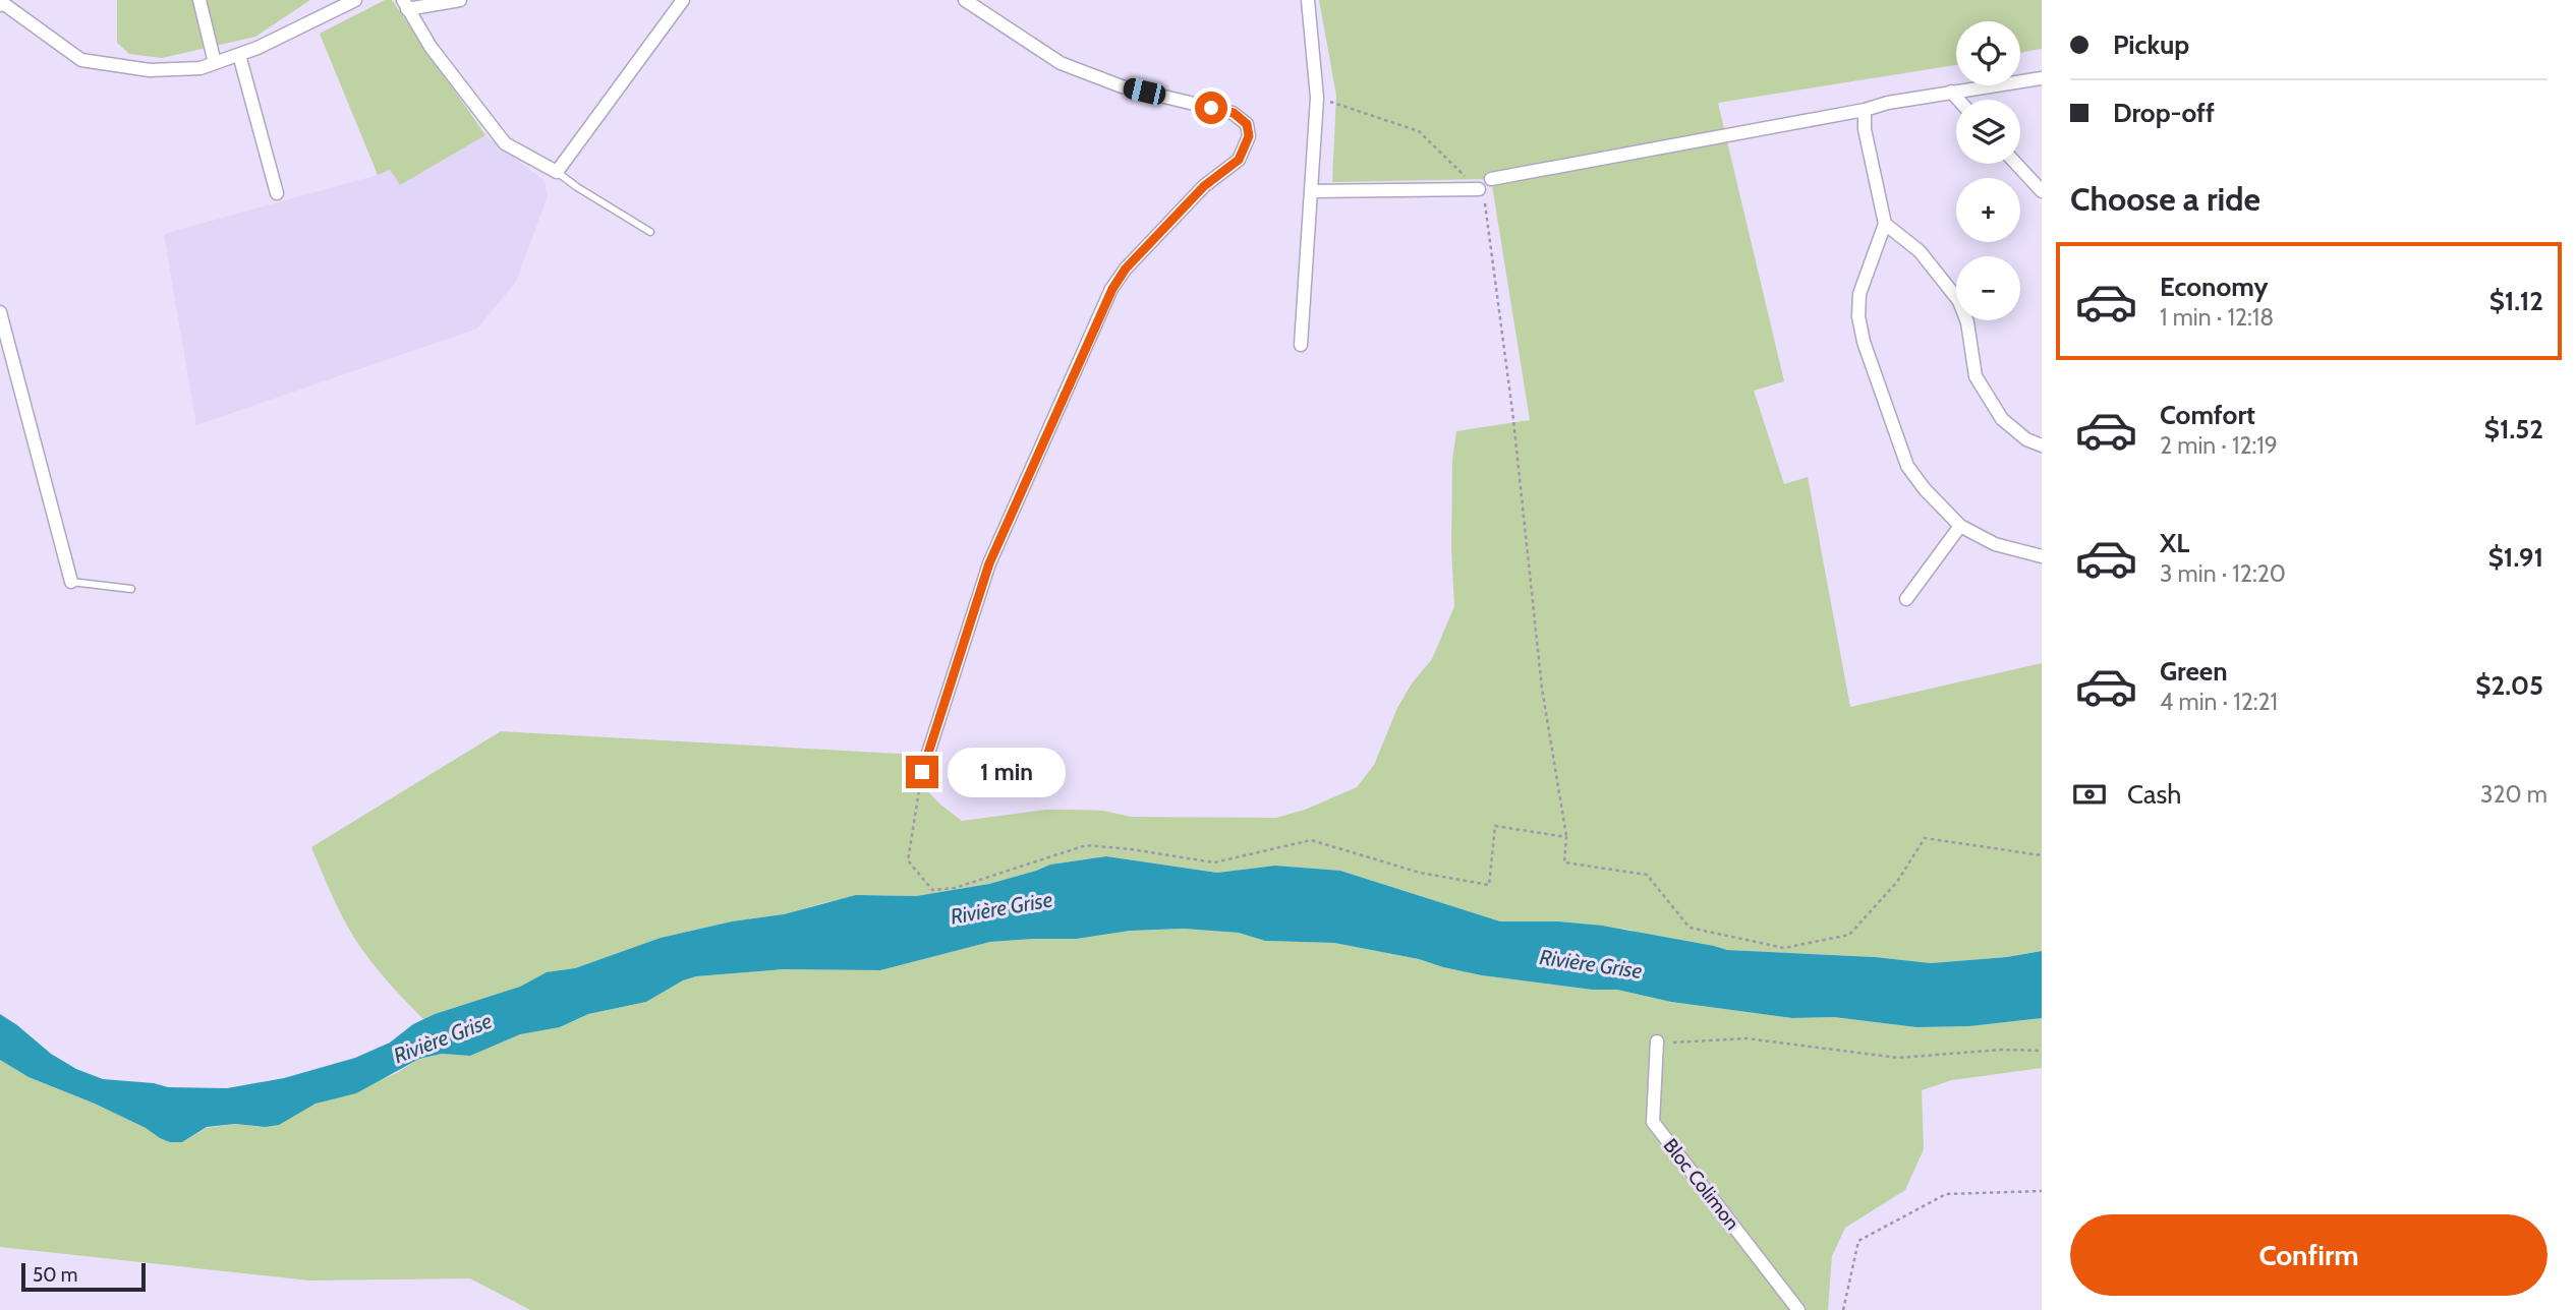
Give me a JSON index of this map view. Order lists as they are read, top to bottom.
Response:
{
  "streets": {
    "street": ["Bloc Colimon"]
  },
  "water": ["Rivière Grise"],
  "scale_bar": "50 m",
  "page": {
    "banner": ["Pickup", "Drop-off"],
    "map_buttons": ["+", "−"],
    "heading": "Choose a ride",
    "list": [
      {
        "name": "Economy",
        "note": "1 min · 12:18",
        "value": "$1.12"
      },
      {
        "name": "Comfort",
        "note": "2 min · 12:19",
        "value": "$1.52"
      },
      {
        "name": "XL",
        "note": "3 min · 12:20",
        "value": "$1.91"
      },
      {
        "name": "Green",
        "note": "4 min · 12:21",
        "value": "$2.05"
      }
    ],
    "bubble": "1 min",
    "pay": ["Cash", "320 m"],
    "buttons": "Confirm",
    "scale": "50 m"
  }
}
